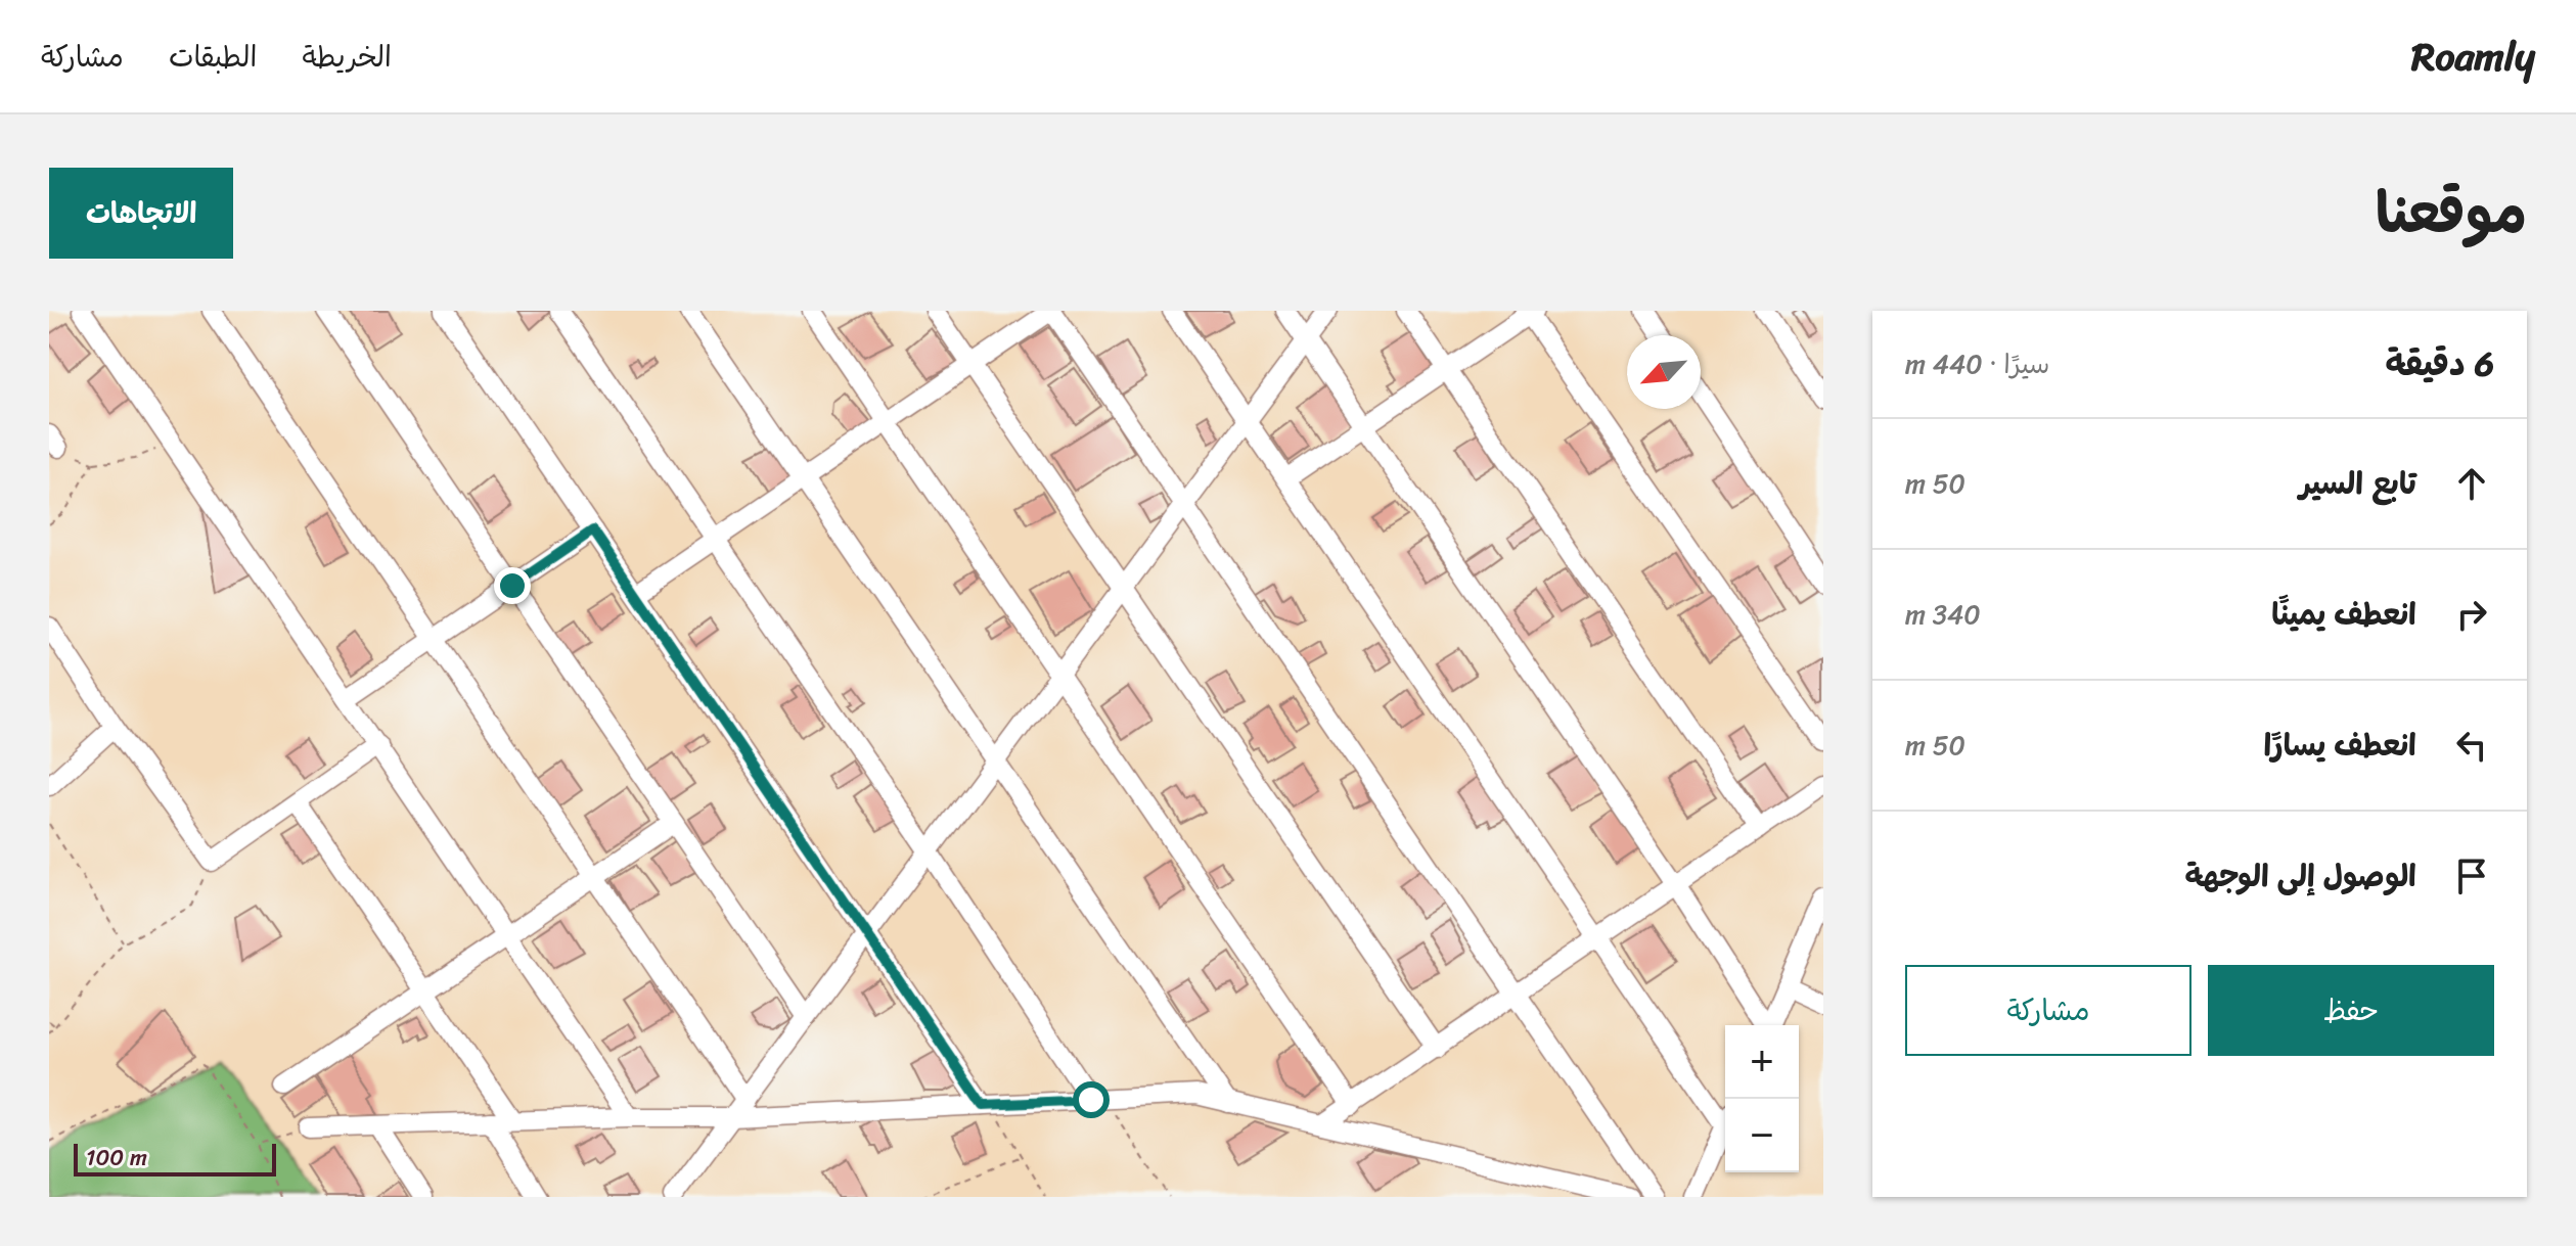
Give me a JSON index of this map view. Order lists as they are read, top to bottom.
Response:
{
  "scale_bar": "100 m",
  "north": "bottom left",
  "page": {
    "header": "Roamly",
    "nav": ["الخريطة", "الطبقات", "مشاركة"],
    "title": "موقعنا",
    "buttons": [
      "الاتجاهات",
      ["حفظ", "مشاركة"]
    ],
    "heading": ["6 دقيقة", "سيرًا · 440 m"],
    "list": [
      ["تابع السير", "50 m"],
      ["انعطف يمينًا", "340 m"],
      ["انعطف يسارًا", "50 m"],
      "الوصول إلى الوجهة"
    ],
    "map_buttons": ["+", "−"],
    "scale": "100 m"
  }
}
